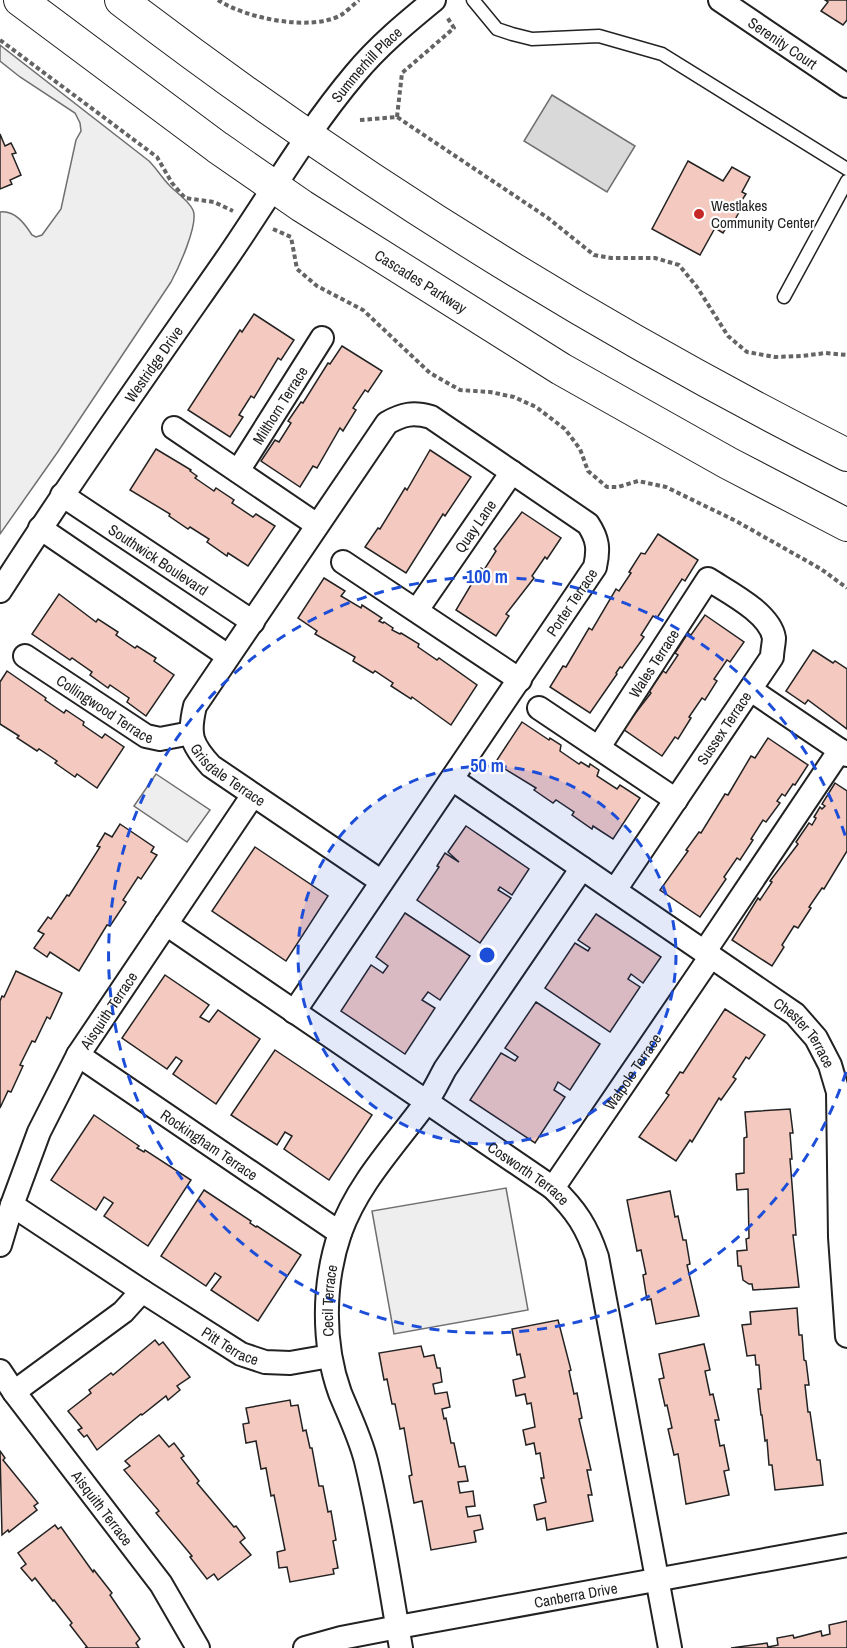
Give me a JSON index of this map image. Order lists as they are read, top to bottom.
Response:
{
  "streets": {
    "main road": ["Cascades Parkway"],
    "street": [
      "Serenity Court",
      "Summerhill Place",
      "Westridge Drive",
      "Milthorn Terrace",
      "Quay Lane",
      "Southwick Boulevard",
      "Porter Terrace",
      "Wales Terrace",
      "Collingwood Terrace",
      "Sussex Terrace",
      "Grisdale Terrace",
      "Aisquith Terrace",
      "Chester Terrace",
      "Walpole Terrace",
      "Rockingham Terrace",
      "Cosworth Terrace",
      "Cecil Terrace",
      "Pitt Terrace",
      "Canberra Drive"
    ]
  },
  "crossings": [
    ["Summerhill Place", "Westridge Drive"],
    ["Cascades Parkway", "Westridge Drive"],
    ["Westridge Drive", "Southwick Boulevard"],
    ["Quay Lane", "Porter Terrace"],
    ["Southwick Boulevard", "Porter Terrace"],
    ["Southwick Boulevard", "Grisdale Terrace"],
    ["Porter Terrace", "Grisdale Terrace"],
    ["Porter Terrace", "Chester Terrace"],
    ["Porter Terrace", "Cosworth Terrace"],
    ["Wales Terrace", "Sussex Terrace"],
    ["Collingwood Terrace", "Grisdale Terrace"],
    ["Sussex Terrace", "Chester Terrace"],
    ["Sussex Terrace", "Walpole Terrace"],
    ["Grisdale Terrace", "Aisquith Terrace"],
    ["Aisquith Terrace", "Rockingham Terrace"],
    ["Aisquith Terrace", "Cosworth Terrace"],
    ["Aisquith Terrace", "Pitt Terrace"],
    ["Chester Terrace", "Walpole Terrace"],
    ["Walpole Terrace", "Cosworth Terrace"],
    ["Rockingham Terrace", "Cecil Terrace"],
    ["Cosworth Terrace", "Cecil Terrace"],
    ["Cosworth Terrace", "Canberra Drive"],
    ["Cecil Terrace", "Pitt Terrace"],
    ["Cecil Terrace", "Canberra Drive"]
  ],
  "places": ["Westlakes Community Center"],
  "rings": ["100 m", "50 m"]
}
